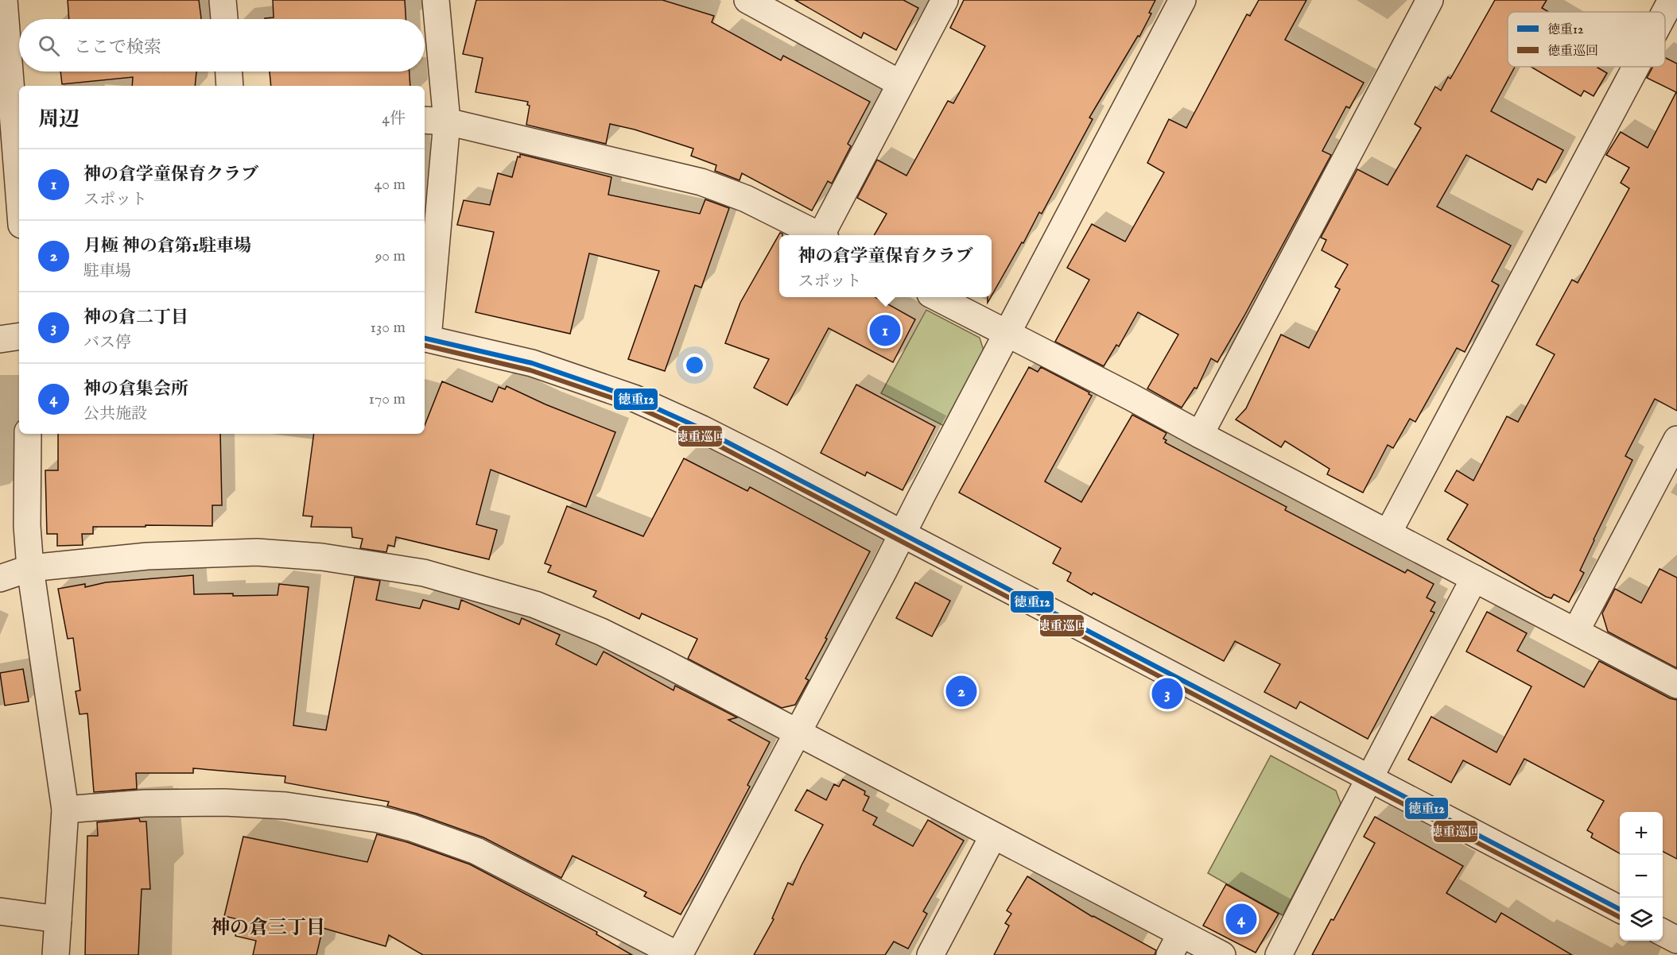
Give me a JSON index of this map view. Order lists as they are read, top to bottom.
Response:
{
  "districts": ["神の倉三丁目"],
  "lines": ["transit line 徳重12", "transit line 徳重巡回"],
  "legend": ["徳重12", "徳重巡回"],
  "page": {
    "search": "ここで検索",
    "heading": ["周辺", "4件"],
    "list": [
      {
        "mark": "1",
        "name": "神の倉学童保育クラブ",
        "note": "スポット",
        "value": "40 m"
      },
      {
        "mark": "2",
        "name": "月極 神の倉第1駐車場",
        "note": "駐車場",
        "value": "90 m"
      },
      {
        "mark": "3",
        "name": "神の倉二丁目",
        "note": "バス停",
        "value": "130 m"
      },
      {
        "mark": "4",
        "name": "神の倉集会所",
        "note": "公共施設",
        "value": "170 m"
      }
    ],
    "popup": ["神の倉学童保育クラブ", "スポット"],
    "pins": [
      "1",
      "2",
      "3",
      "4"
    ],
    "map_buttons": ["+", "−"]
  }
}
